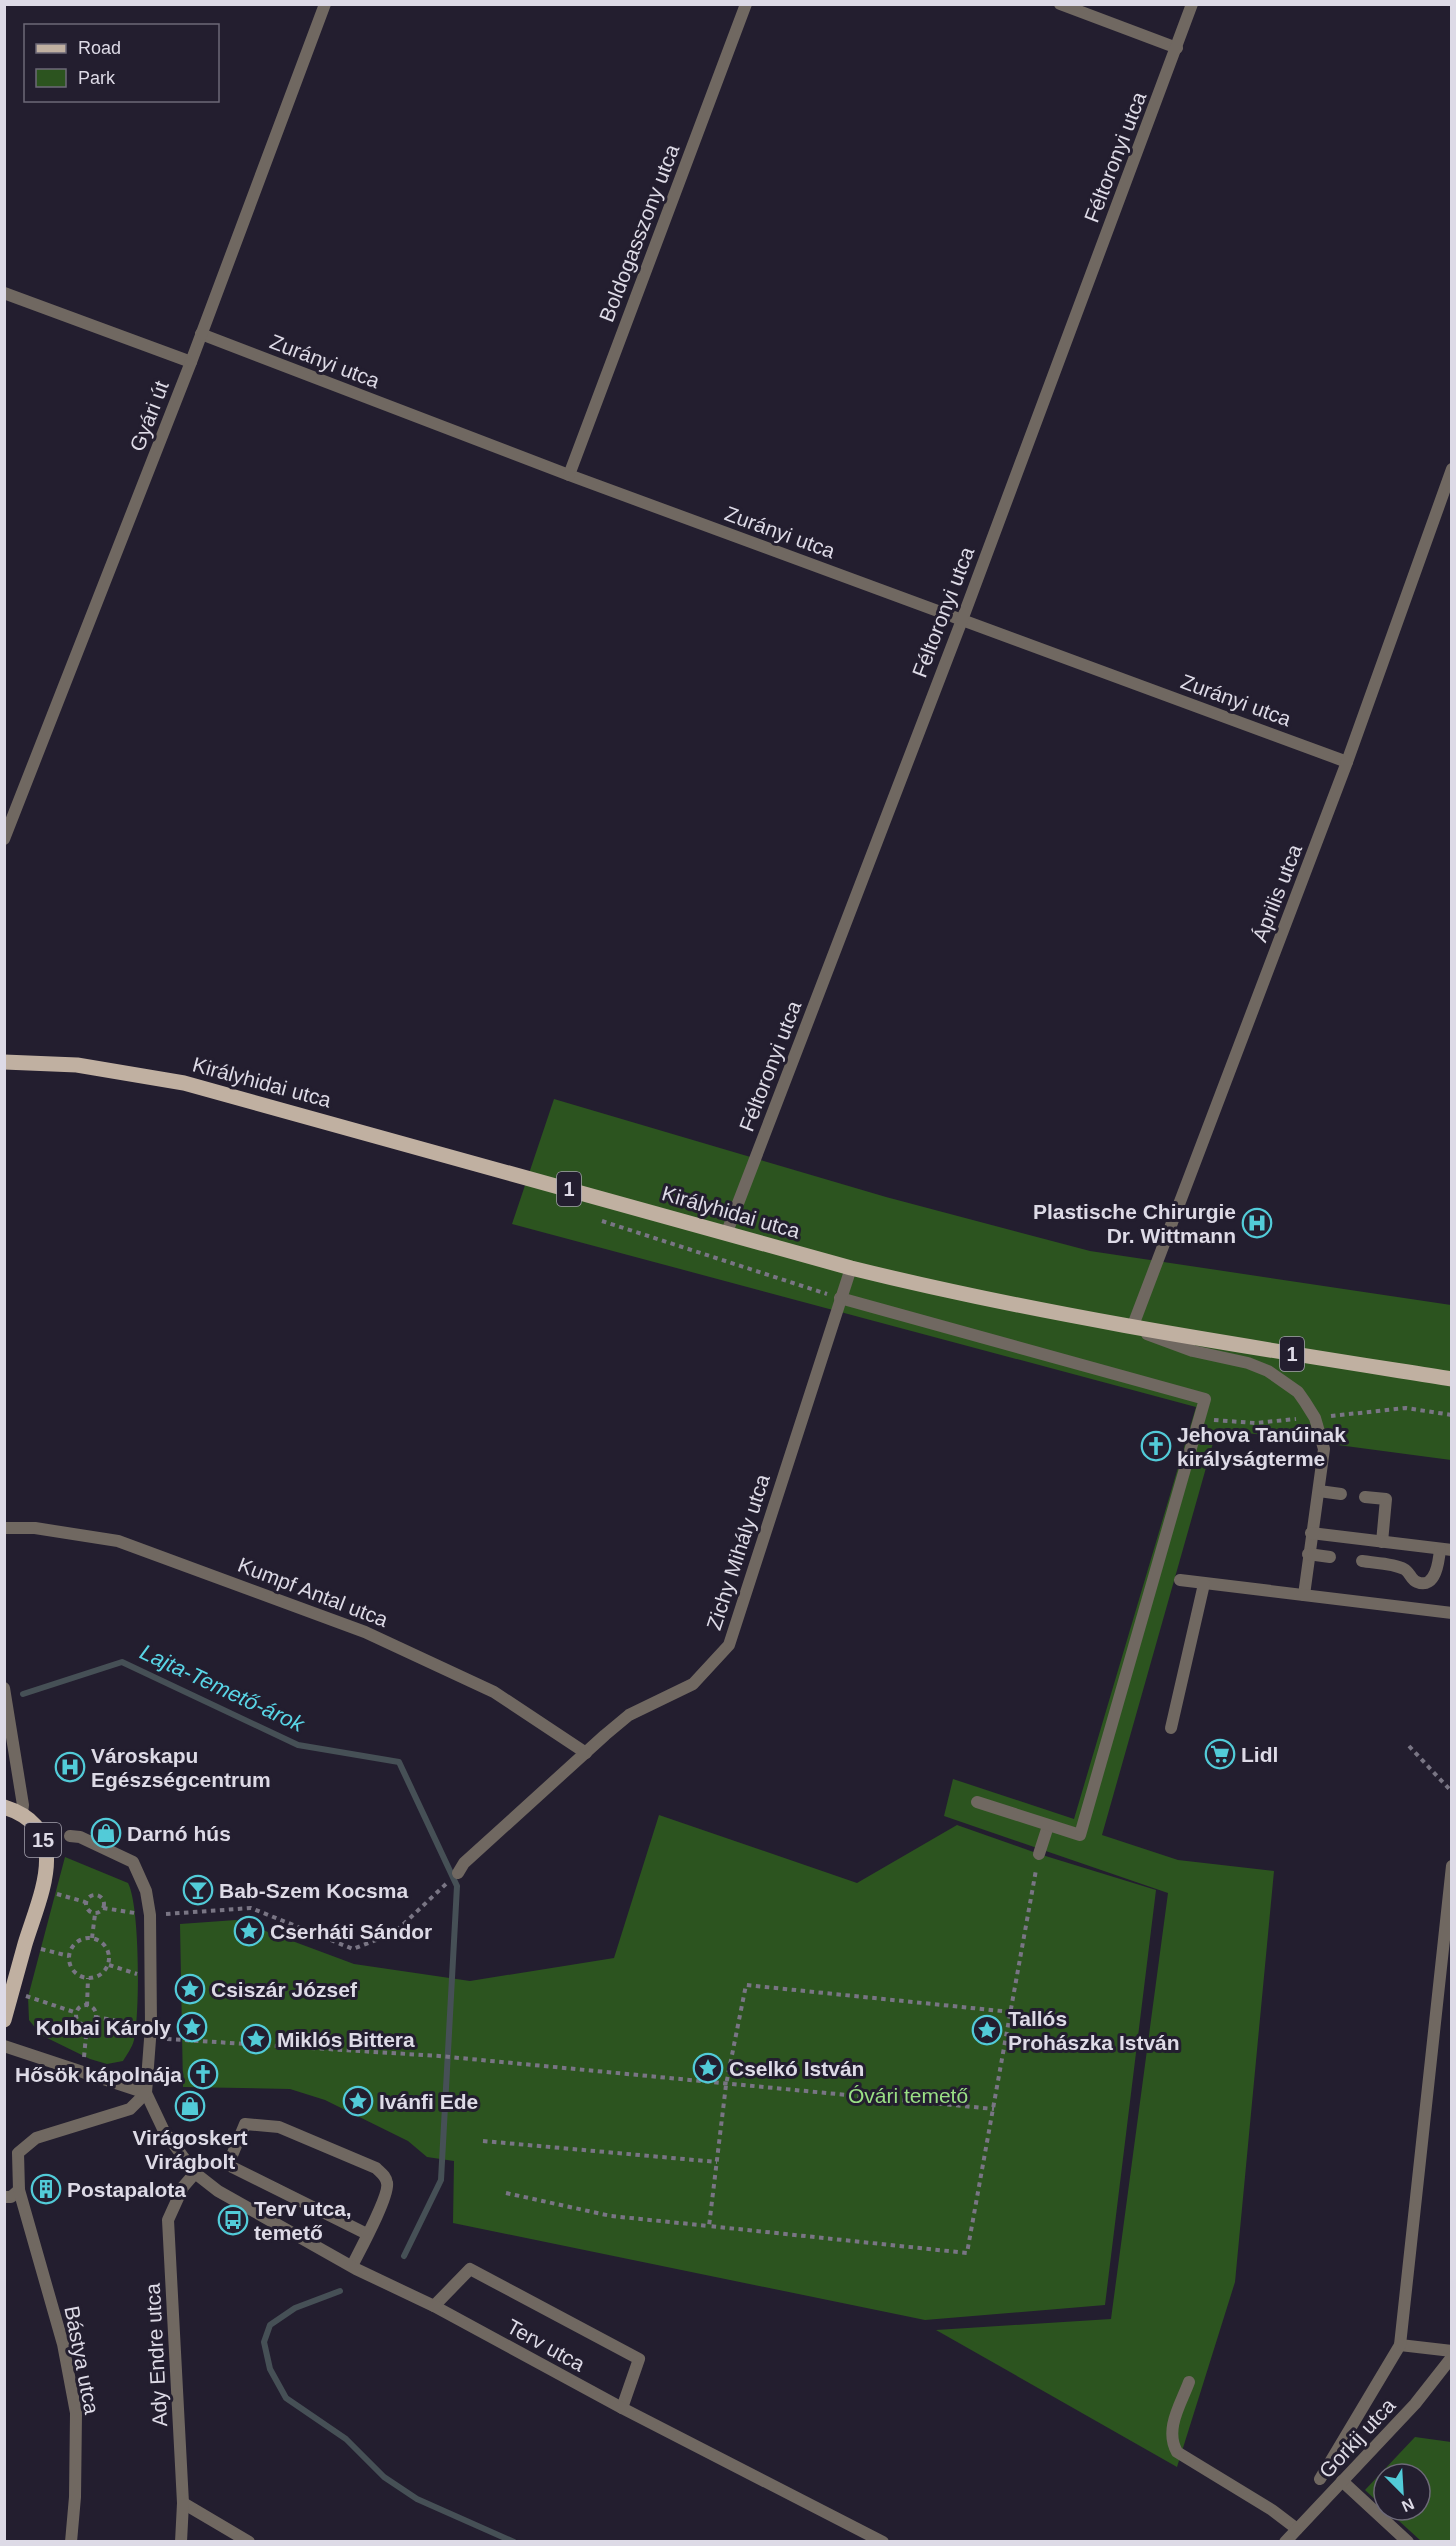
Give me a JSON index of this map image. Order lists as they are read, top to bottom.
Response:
{
  "streets": {
    "main road": ["Királyhidai utca", "1", "15"],
    "street": [
      "Féltoronyi utca",
      "Boldogasszony utca",
      "Zurányi utca",
      "Gyári út",
      "Április utca",
      "Zichy Mihály utca",
      "Kumpf Antal utca",
      "Terv utca",
      "Ady Endre utca",
      "Bástya utca",
      "Gorkij utca"
    ]
  },
  "crossings": [
    ["Féltoronyi utca", "Zurányi utca"],
    ["Féltoronyi utca", "Királyhidai utca"],
    ["Boldogasszony utca", "Zurányi utca"],
    ["Zurányi utca", "Gyári út"],
    ["Zurányi utca", "Április utca"],
    ["Április utca", "Királyhidai utca"],
    ["Királyhidai utca", "Zichy Mihály utca"],
    ["Zichy Mihály utca", "Kumpf Antal utca"],
    ["Terv utca", "Ady Endre utca"],
    ["Terv utca", "Bástya utca"]
  ],
  "water": ["Lajta-Temető-árok"],
  "parks": ["Óvári temető"],
  "places": {
    "hospital": ["Plastische Chirurgie Dr. Wittmann", "Városkapu Egészségcentrum"],
    "church": ["Jehova Tanúinak királyságterme", "Hősök kápolnája"],
    "supermarket": ["Lidl"],
    "shop": ["Darnó hús", "Virágoskert Virágbolt"],
    "bar": ["Bab-Szem Kocsma"],
    "place": [
      "Cserháti Sándor",
      "Csiszár József",
      "Kolbai Károly",
      "Tallós Prohászka István",
      "Miklós Bittera",
      "Cselkó István",
      "Ivánfi Ede"
    ],
    "building": ["Postapalota"],
    "bus stop": ["Terv utca, temető"]
  },
  "legend": ["Road", "Park"],
  "north": "bottom right"
}
